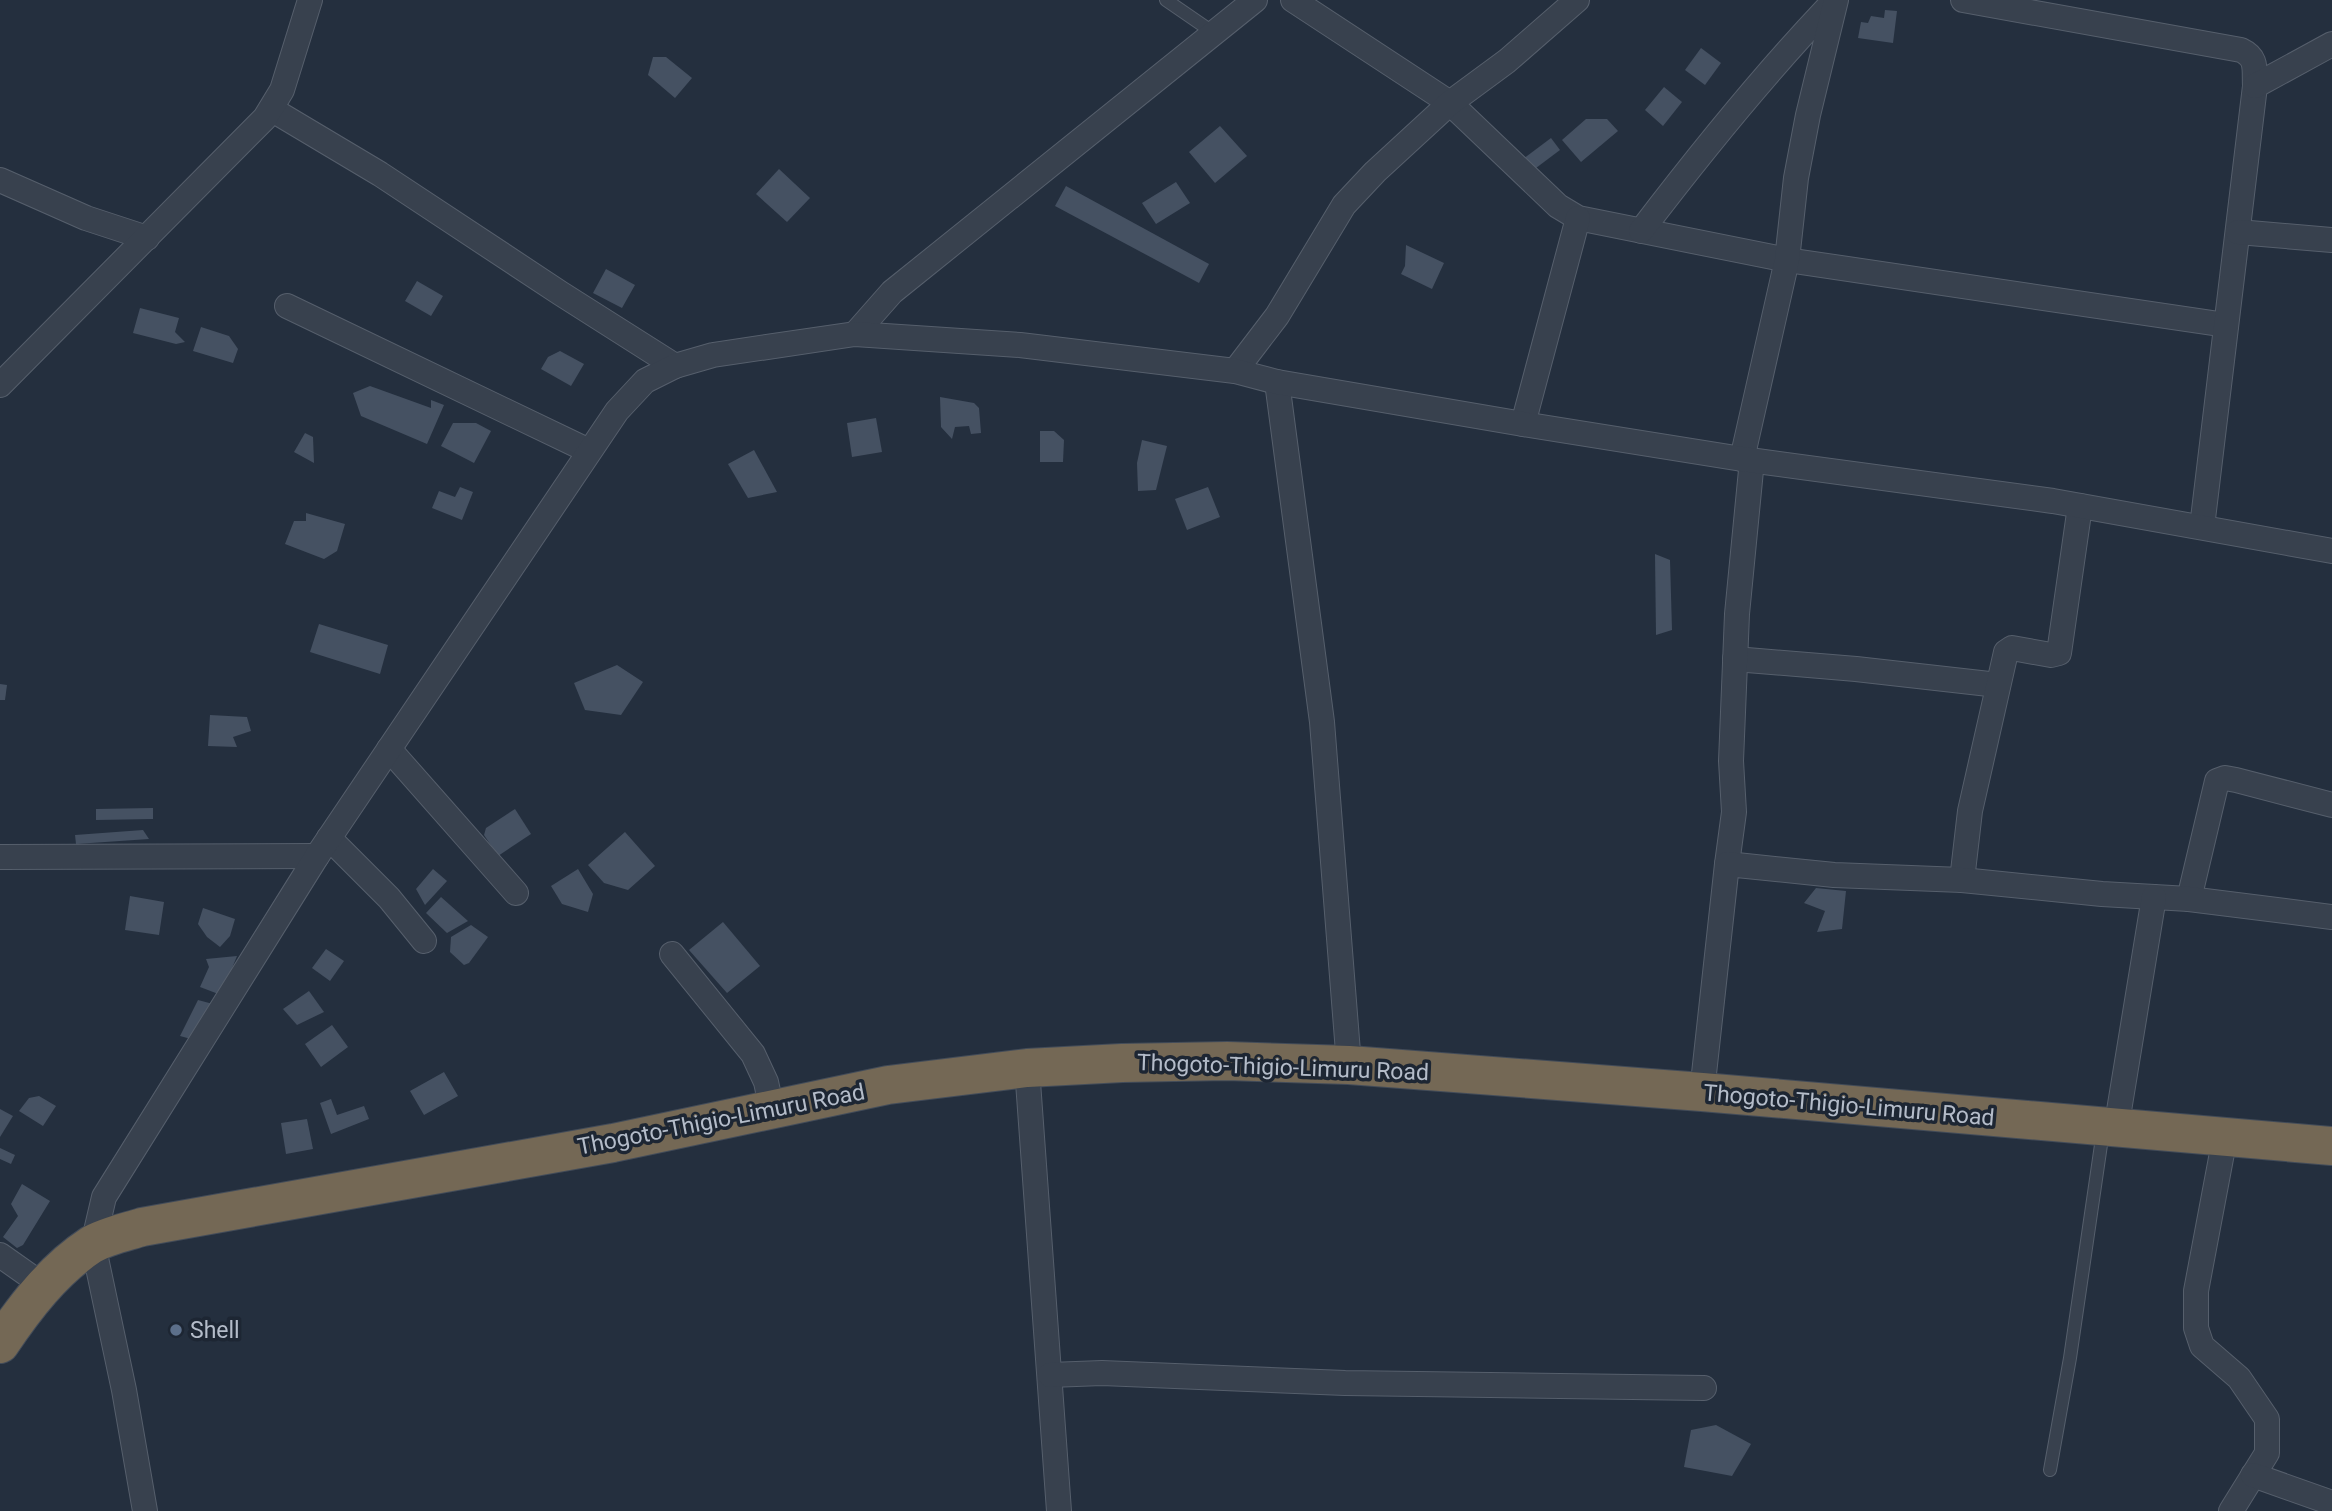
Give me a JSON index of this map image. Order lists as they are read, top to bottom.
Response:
{
  "streets": {
    "highway": ["Thogoto-Thigio-Limuru Road"]
  },
  "places": ["Shell"]
}
